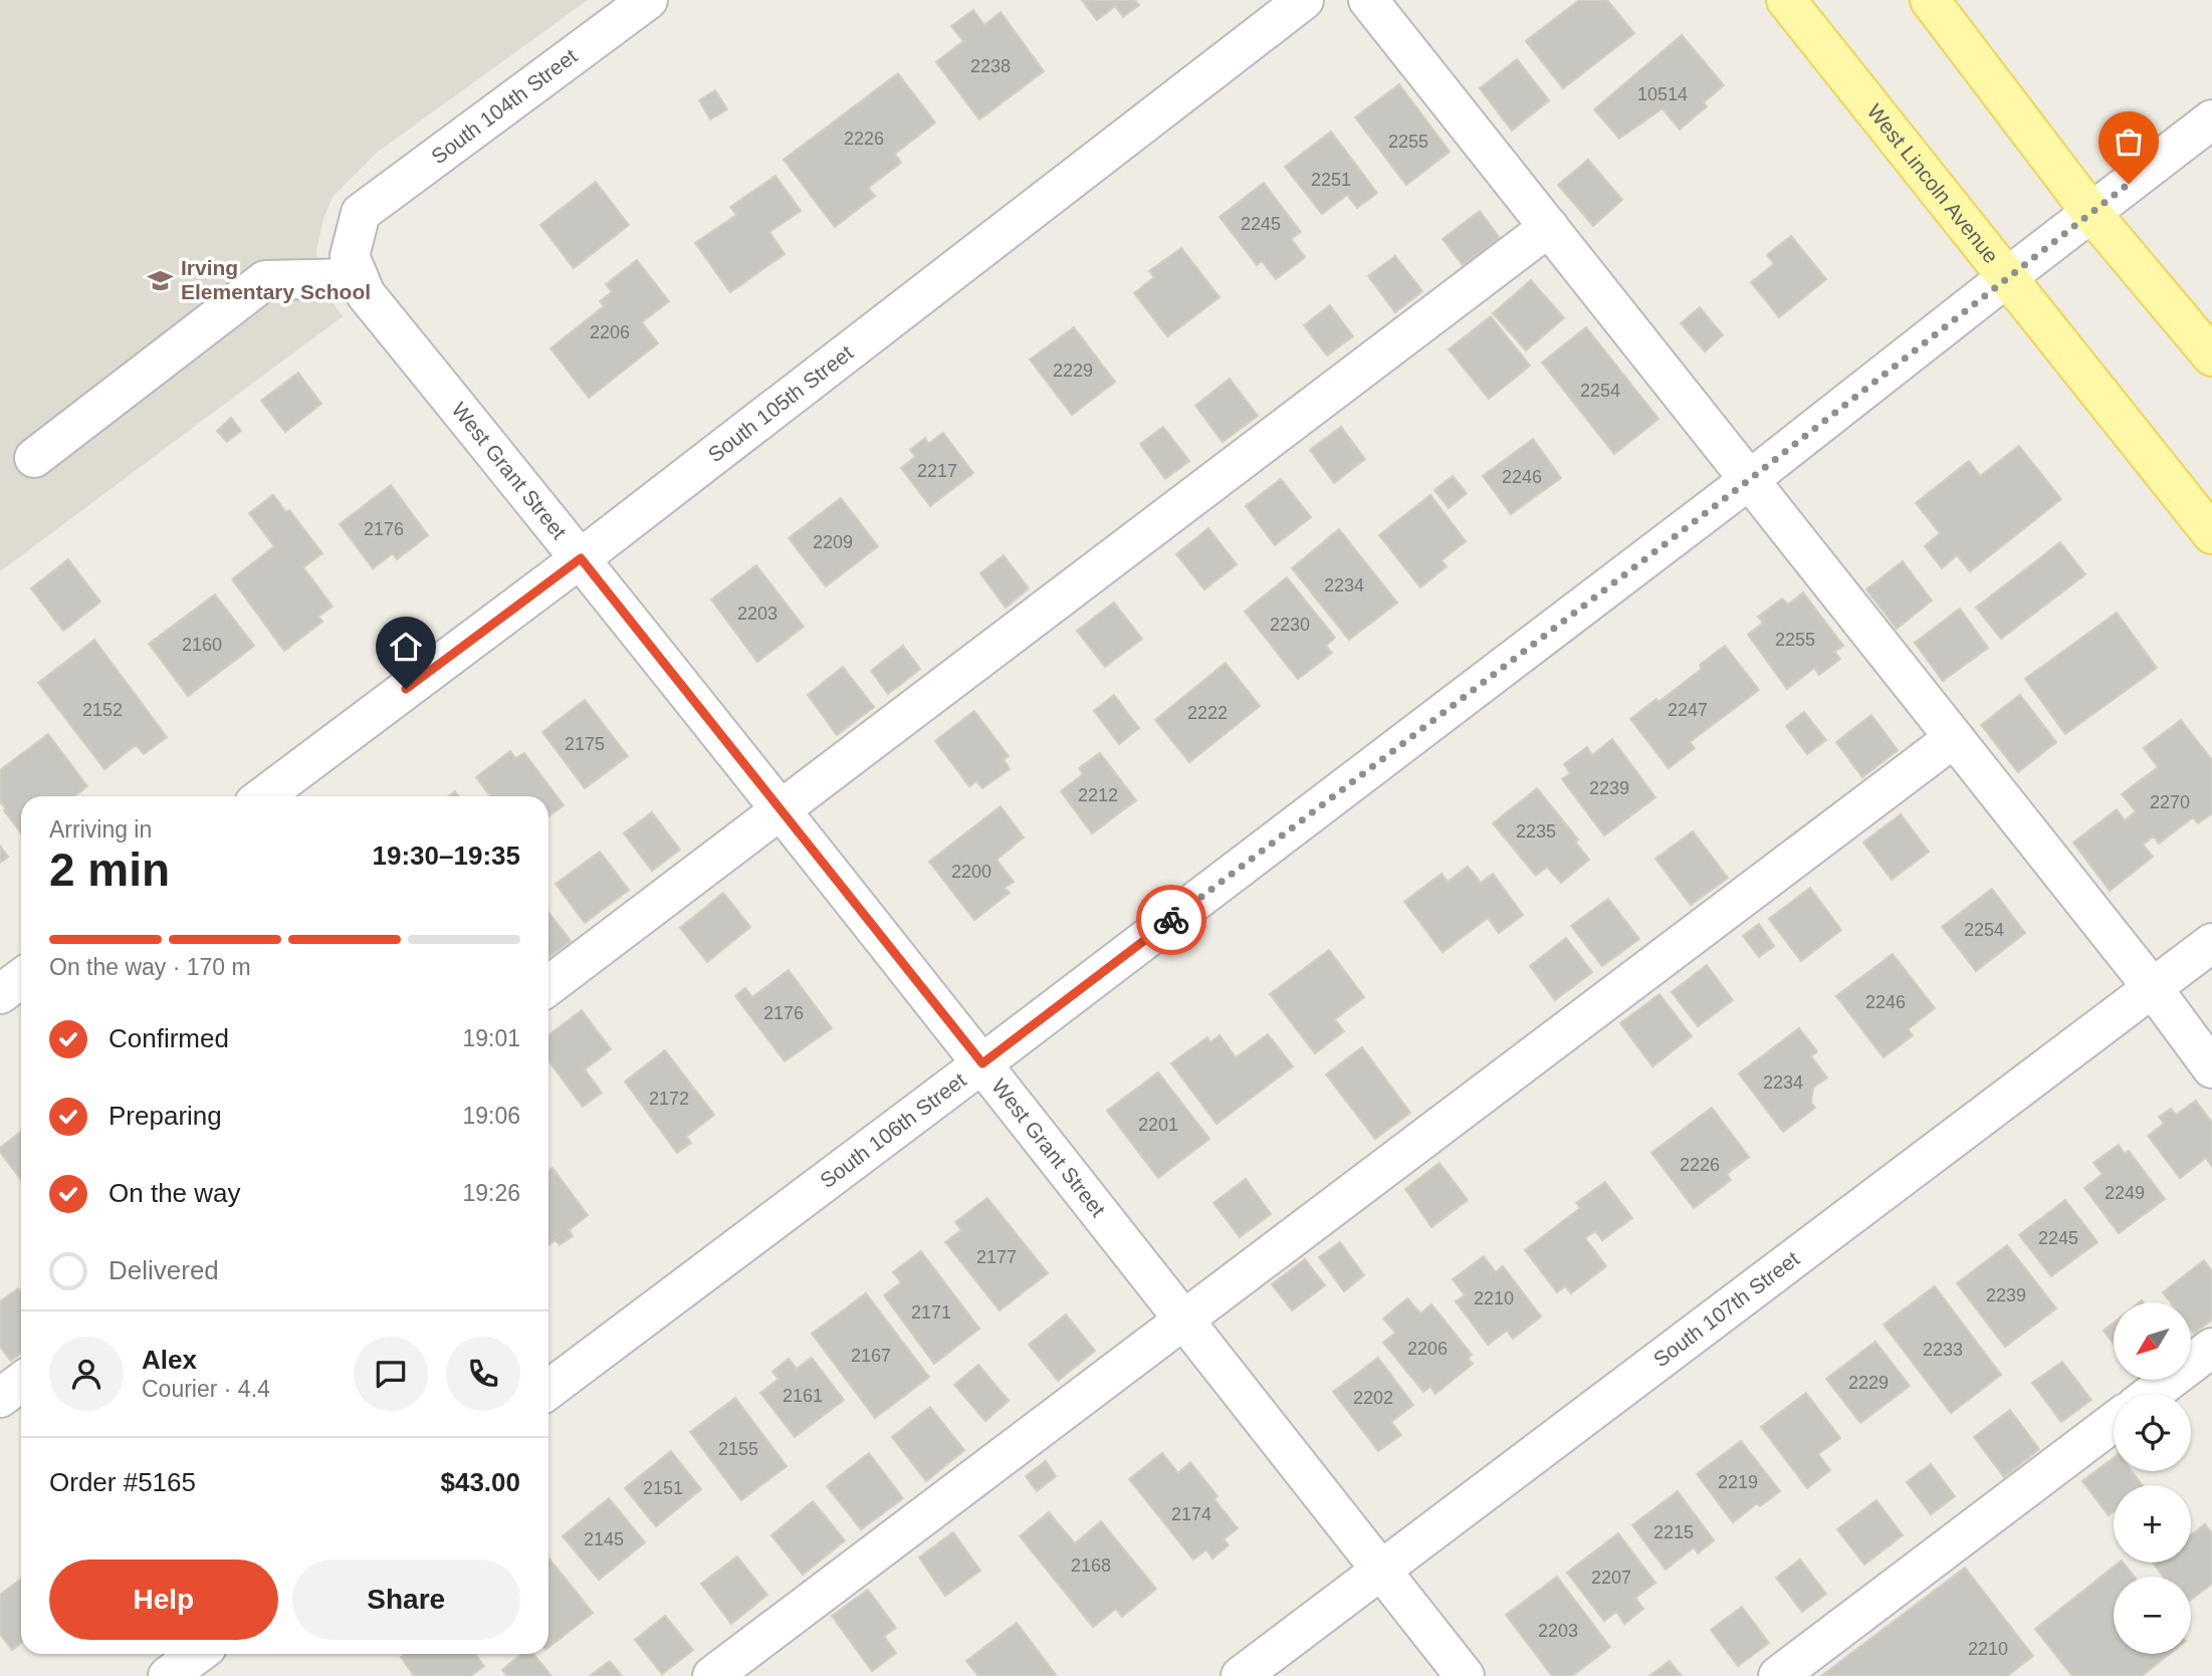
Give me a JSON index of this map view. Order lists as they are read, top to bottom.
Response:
{
  "streets": {
    "main road": ["West Lincoln Avenue"],
    "street": [
      "South 104th Street",
      "South 105th Street",
      "West Grant Street",
      "South 106th Street",
      "South 107th Street"
    ]
  },
  "crossings": [
    ["South 104th Street", "West Grant Street"],
    ["West Lincoln Avenue", "South 106th Street"],
    ["South 105th Street", "West Grant Street"],
    ["West Grant Street", "South 106th Street"],
    ["West Grant Street", "South 107th Street"]
  ],
  "places": {
    "school or university": ["Irving Elementary School"]
  },
  "house_numbers": [
    "2238",
    "10514",
    "2226",
    "2255",
    "2251",
    "2245",
    "2206",
    "2229",
    "2254",
    "2217",
    "2246",
    "2176",
    "2209",
    "2234",
    "2203",
    "2230",
    "2255",
    "2160",
    "2152",
    "2247",
    "2222",
    "2175",
    "2239",
    "2212",
    "2270",
    "2235",
    "2200",
    "2254",
    "2246",
    "2176",
    "2234",
    "2172",
    "2201",
    "2226",
    "2249",
    "2245",
    "2177",
    "2239",
    "2210",
    "2171",
    "2206",
    "2233",
    "2167",
    "2229",
    "2161",
    "2202",
    "2155",
    "2219",
    "2151",
    "2174",
    "2215",
    "2145",
    "2168",
    "2207",
    "2203",
    "2210"
  ],
  "north": "bottom left",
  "page": {
    "heading": ["2 min", "Arriving in", "19:30–19:35"],
    "panel": [
      "Alex",
      "Courier · 4.4",
      "Order #5165",
      "$43.00"
    ],
    "bar": "On the way · 170 m",
    "list": [
      ["Confirmed", "19:01"],
      ["Preparing", "19:06"],
      ["On the way", "19:26"],
      "Delivered"
    ],
    "map_buttons": ["+", "−"],
    "buttons": ["Help", "Share"]
  }
}
